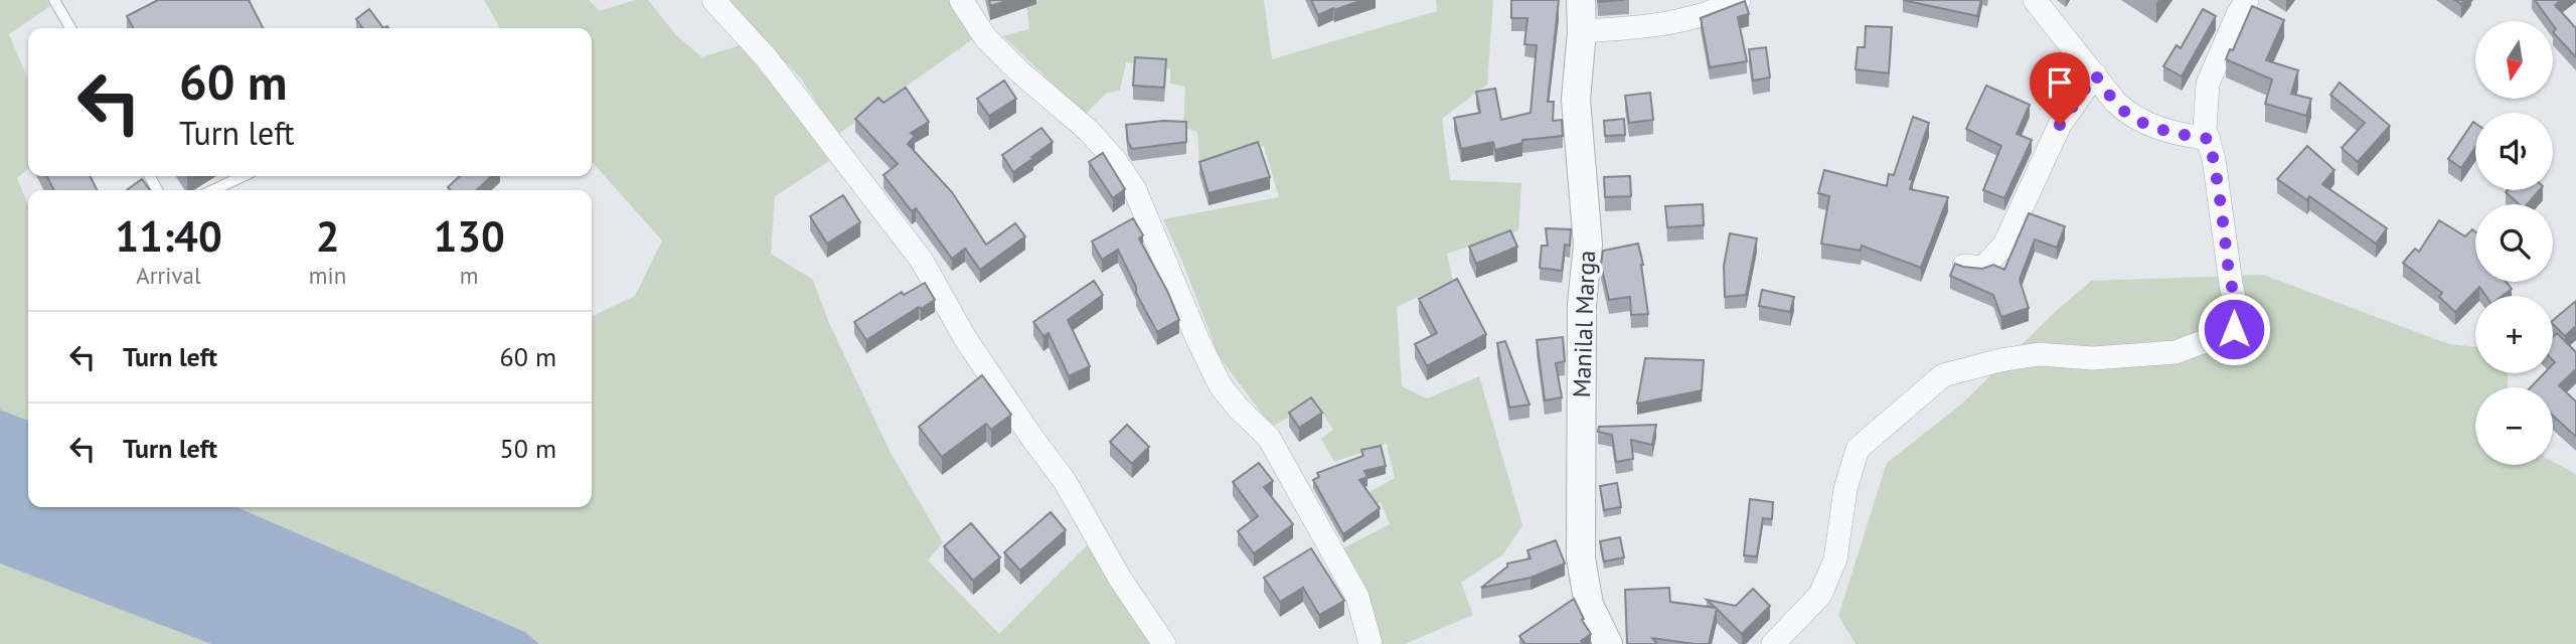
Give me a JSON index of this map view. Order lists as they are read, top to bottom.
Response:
{
  "streets": {
    "street": ["Manilal Marga"]
  },
  "north": "bottom",
  "page": {
    "map_buttons": ["+", "−"],
    "turn": ["60 m", "Turn left"],
    "eta": [
      "11:40",
      "Arrival",
      "2",
      "min",
      "130",
      "m"
    ],
    "list": [
      {
        "name": "Turn left",
        "value": "60 m"
      },
      {
        "name": "Turn left",
        "value": "50 m"
      }
    ]
  }
}
